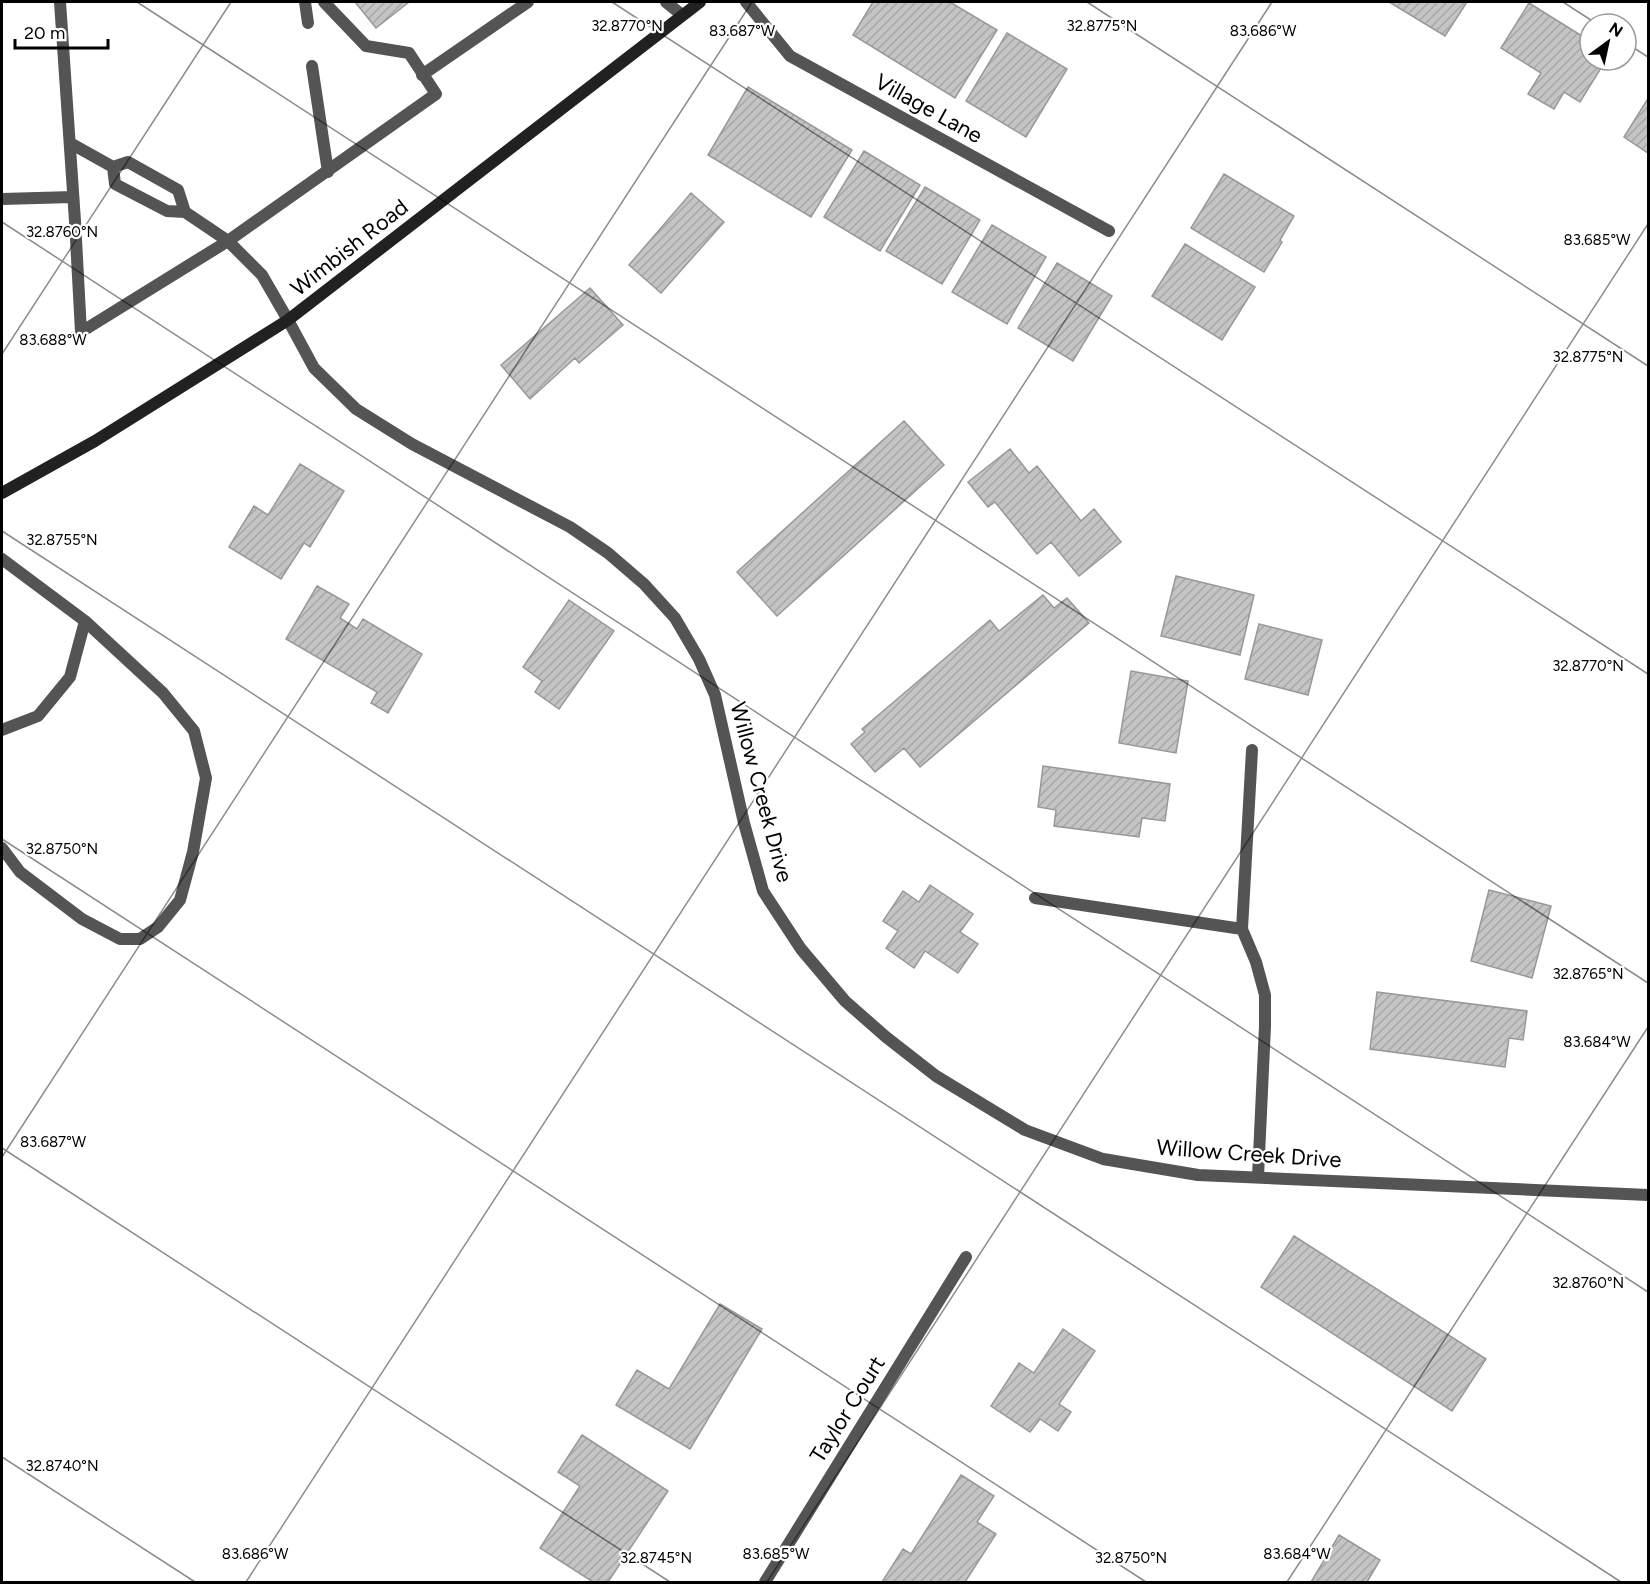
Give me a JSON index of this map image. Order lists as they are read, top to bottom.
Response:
{
  "streets": {
    "street": [
      "Village Lane",
      "Wimbish Road",
      "Willow Creek Drive",
      "Taylor Court"
    ]
  },
  "crossings": [
    ["Wimbish Road", "Willow Creek Drive"]
  ],
  "scale_bar": "20 m",
  "north": "top right",
  "coordinates": [
    "32.8770°N",
    "32.8775°N",
    "83.687°W",
    "83.686°W",
    "32.8760°N",
    "83.685°W",
    "83.688°W",
    "32.8755°N",
    "32.8750°N",
    "32.8765°N",
    "83.684°W",
    "32.8740°N",
    "32.8745°N"
  ]
}
